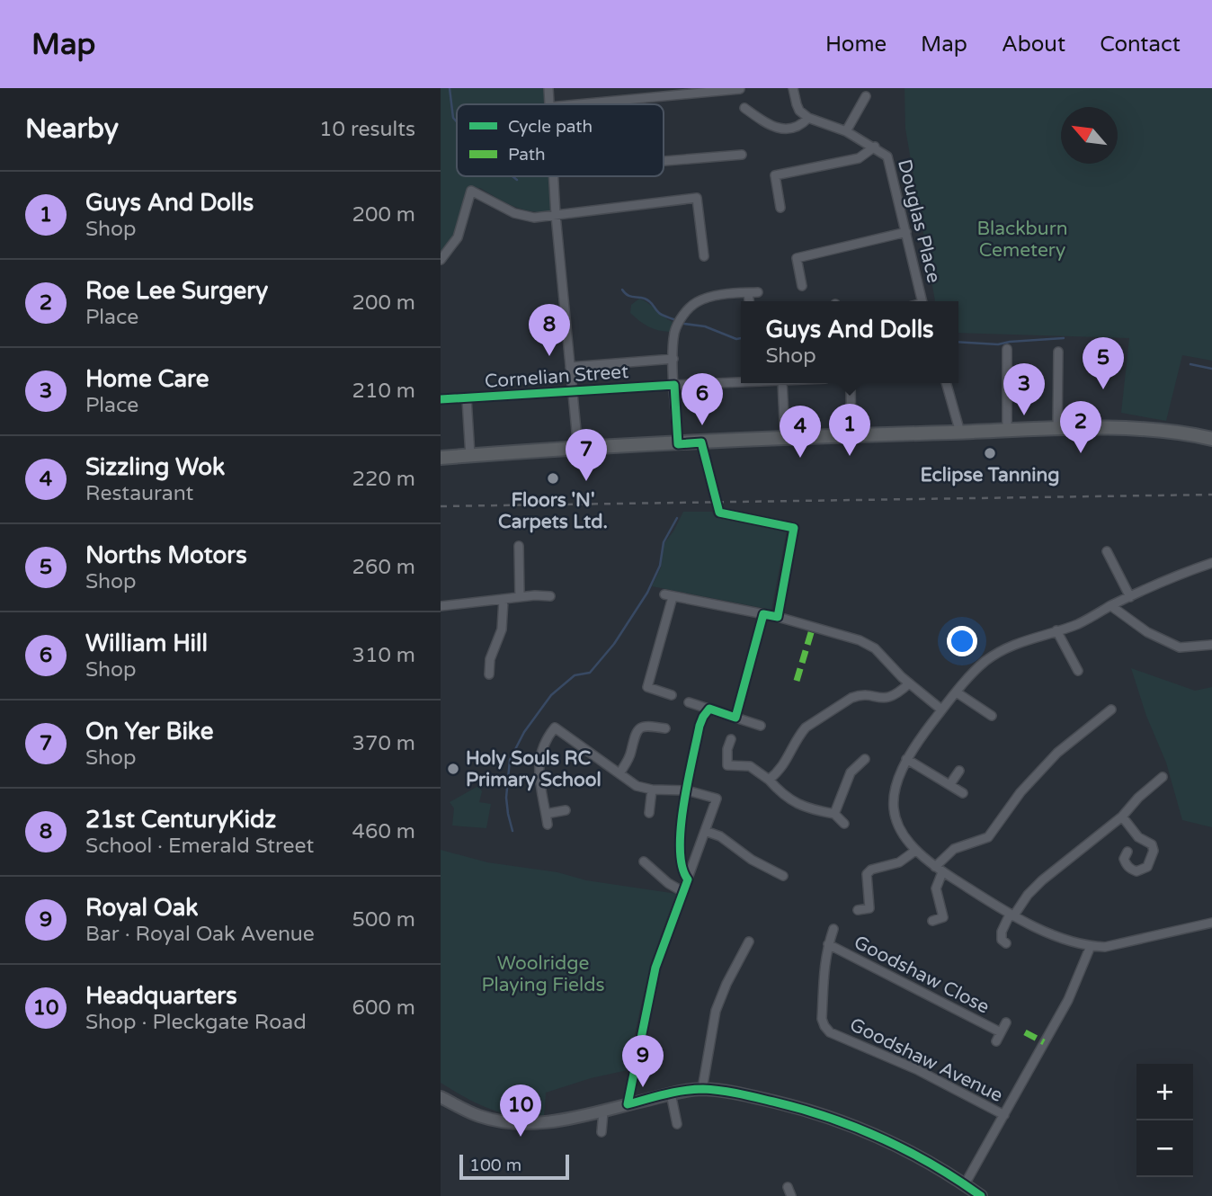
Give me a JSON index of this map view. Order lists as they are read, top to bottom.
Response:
{
  "streets": {
    "street": [
      "Douglas Place",
      "Cornelian Street",
      "Goodshaw Close",
      "Goodshaw Avenue"
    ]
  },
  "crossings": [
    ["Goodshaw Close", "Goodshaw Avenue"]
  ],
  "parks": ["Blackburn Cemetery", "Woolridge Playing Fields"],
  "places": ["Eclipse Tanning", "Floors 'N' Carpets Ltd.", "Holy Souls RC Primary School"],
  "legend": ["Cycle path", "Path"],
  "scale_bar": "100 m",
  "north": "top left",
  "page": {
    "header": "Map",
    "nav": [
      "Home",
      "Map",
      "About",
      "Contact"
    ],
    "heading": ["Nearby", "10 results"],
    "list": [
      {
        "mark": "1",
        "name": "Guys And Dolls",
        "note": "Shop",
        "value": "200 m"
      },
      {
        "mark": "2",
        "name": "Roe Lee Surgery",
        "note": "Place",
        "value": "200 m"
      },
      {
        "mark": "3",
        "name": "Home Care",
        "note": "Place",
        "value": "210 m"
      },
      {
        "mark": "4",
        "name": "Sizzling Wok",
        "note": "Restaurant",
        "value": "220 m"
      },
      {
        "mark": "5",
        "name": "Norths Motors",
        "note": "Shop",
        "value": "260 m"
      },
      {
        "mark": "6",
        "name": "William Hill",
        "note": "Shop",
        "value": "310 m"
      },
      {
        "mark": "7",
        "name": "On Yer Bike",
        "note": "Shop",
        "value": "370 m"
      },
      {
        "mark": "8",
        "name": "21st CenturyKidz",
        "note": "School · Emerald Street",
        "value": "460 m"
      },
      {
        "mark": "9",
        "name": "Royal Oak",
        "note": "Bar · Royal Oak Avenue",
        "value": "500 m"
      },
      {
        "mark": "10",
        "name": "Headquarters",
        "note": "Shop · Pleckgate Road",
        "value": "600 m"
      }
    ],
    "popup": ["Guys And Dolls", "Shop"],
    "pins": [
      "8",
      "5",
      "3",
      "6",
      "2",
      "1",
      "4",
      "7",
      "9",
      "10"
    ],
    "map_buttons": ["+", "−"],
    "scale": "100 m"
  }
}
